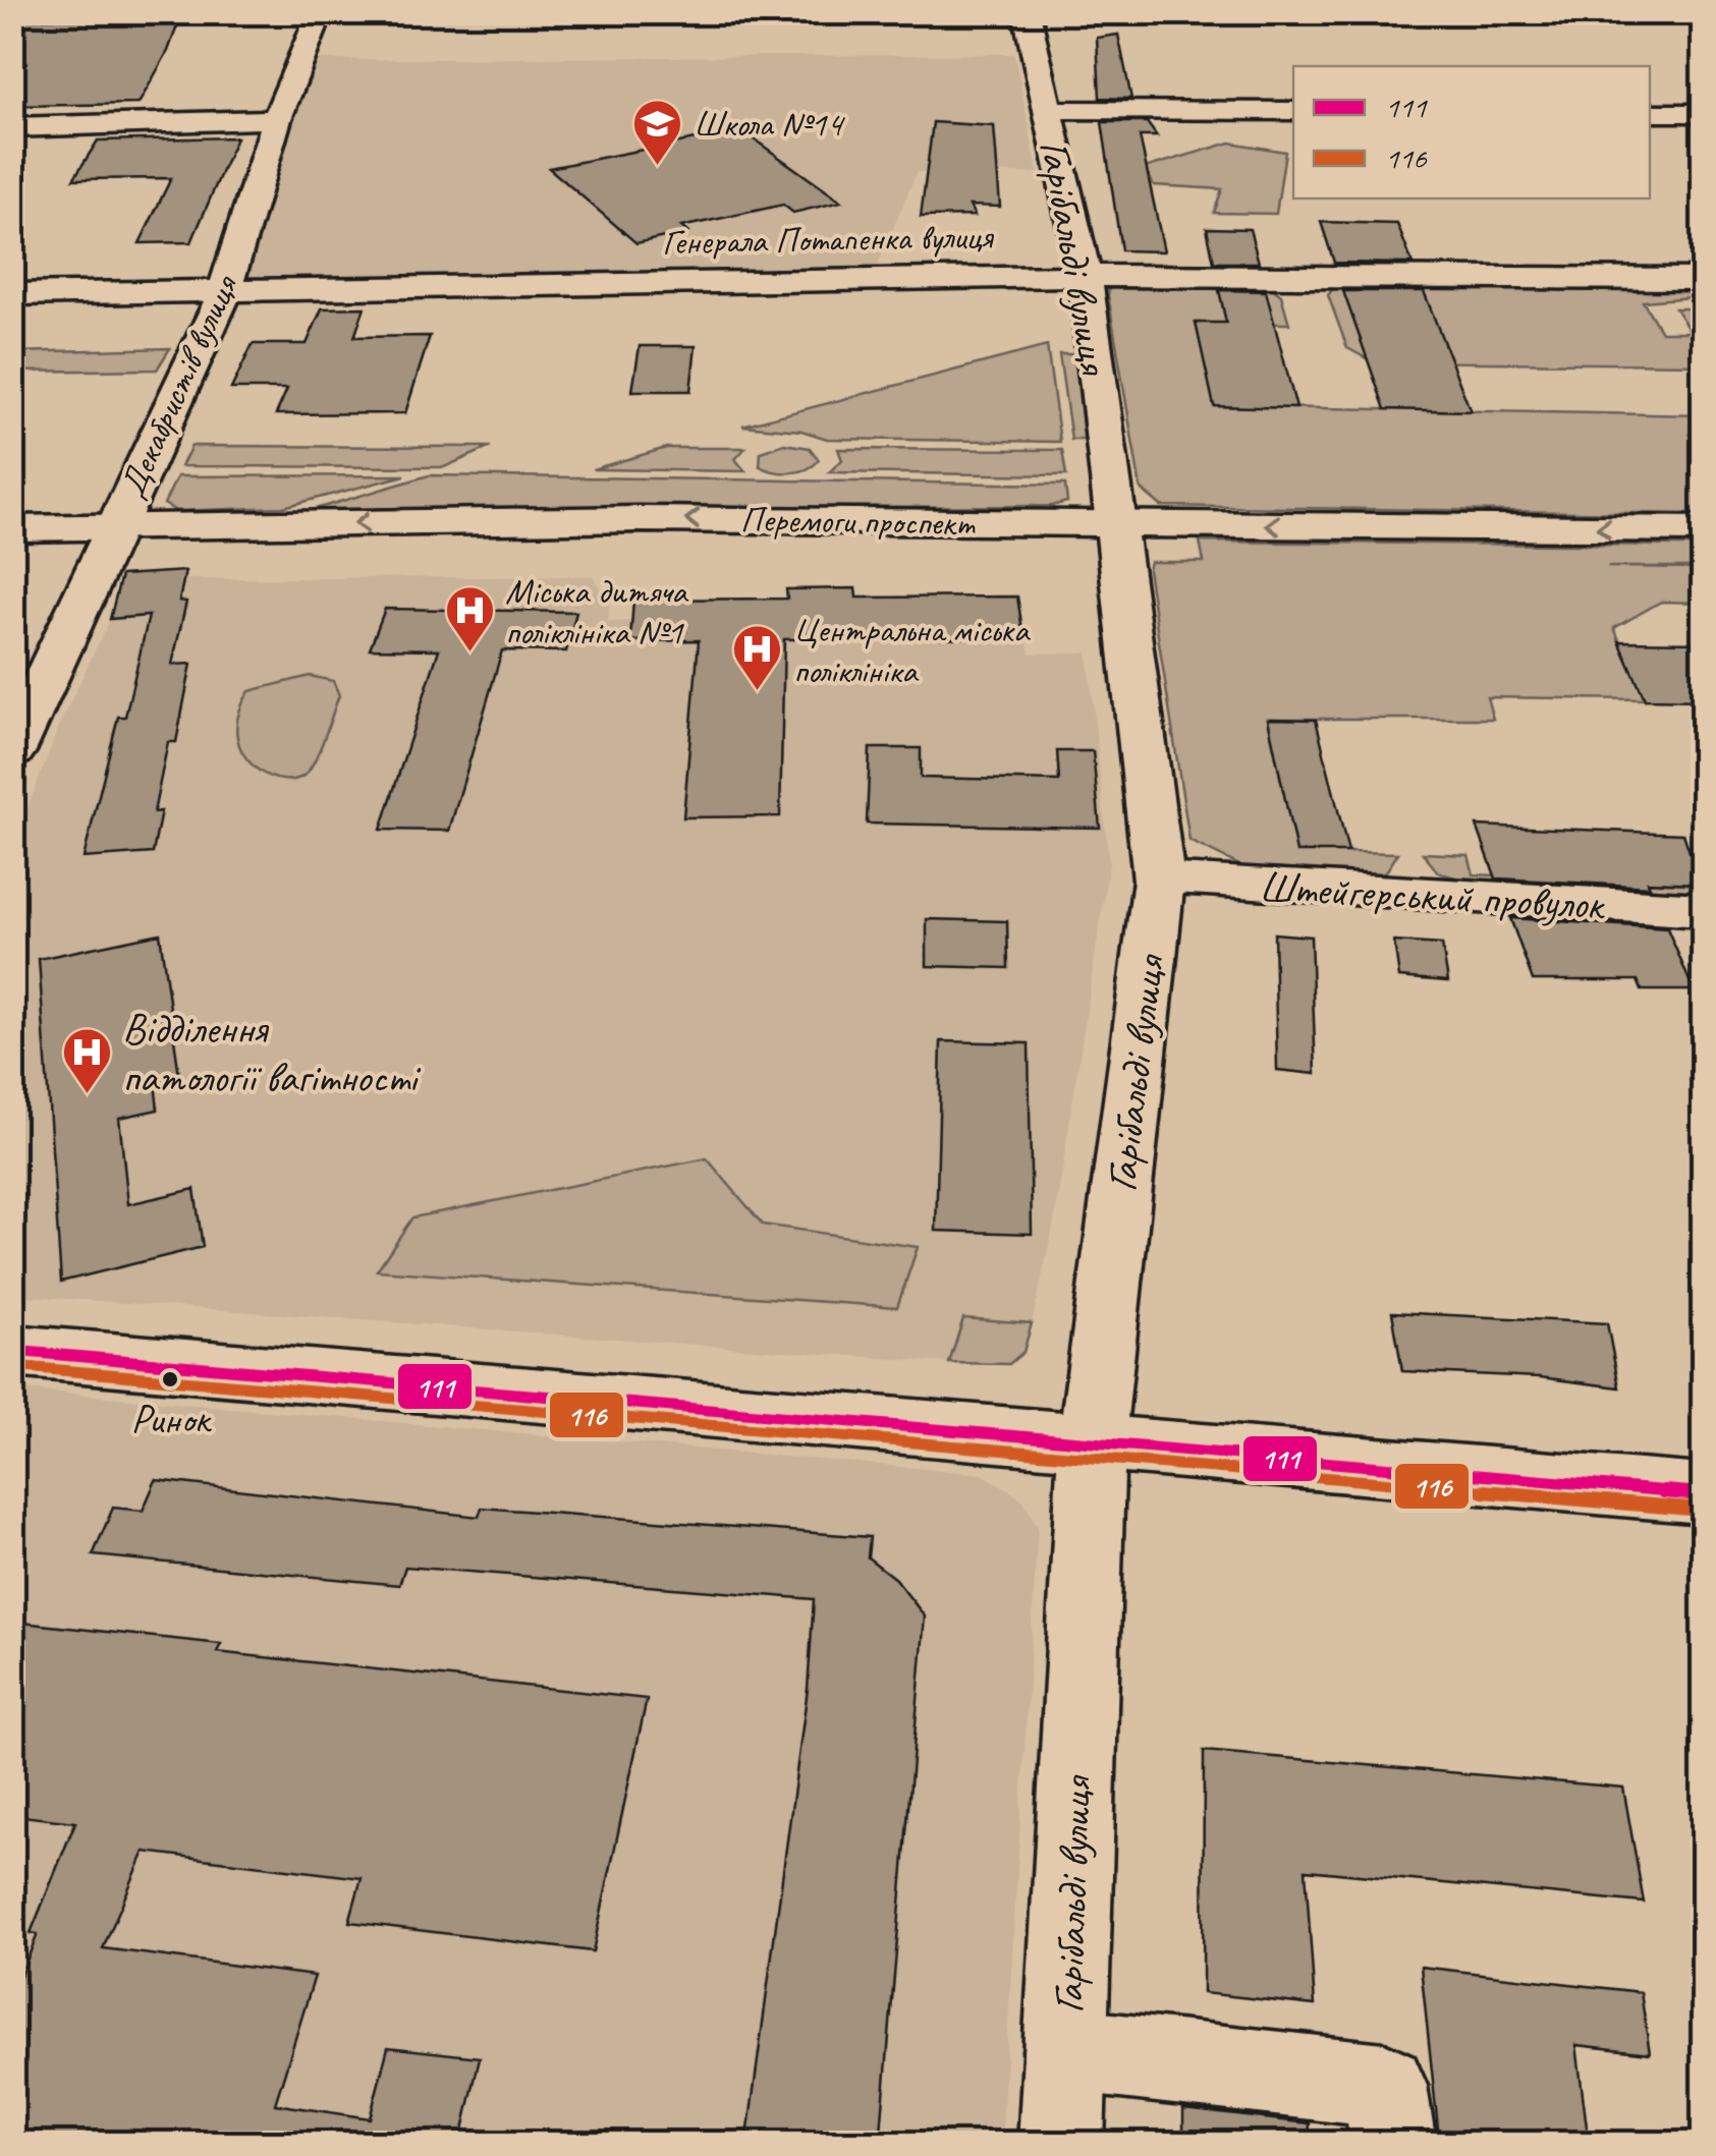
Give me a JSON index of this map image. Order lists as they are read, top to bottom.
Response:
{
  "streets": {
    "street": [
      "Генерала Потапенка вулиця",
      "Гарібальді вулиця",
      "Декабристів вулиця",
      "Перемоги проспект",
      "Штейгерський провулок"
    ]
  },
  "crossings": [
    ["Генерала Потапенка вулиця", "Гарібальді вулиця"],
    ["Генерала Потапенка вулиця", "Декабристів вулиця"],
    ["Гарібальді вулиця", "Перемоги проспект"],
    ["Гарібальді вулиця", "Штейгерський провулок"],
    ["Декабристів вулиця", "Перемоги проспект"]
  ],
  "one_way": ["Перемоги проспект"],
  "places": {
    "school or university": ["Школа №14"],
    "hospital": ["Міська дитяча поліклініка №1", "Центральна міська полiклiнiка", "Відділення патології вагітності"],
    "other": ["Ринок"]
  },
  "lines": ["transit line 111", "transit line 116"],
  "legend": ["111", "116"]
}
